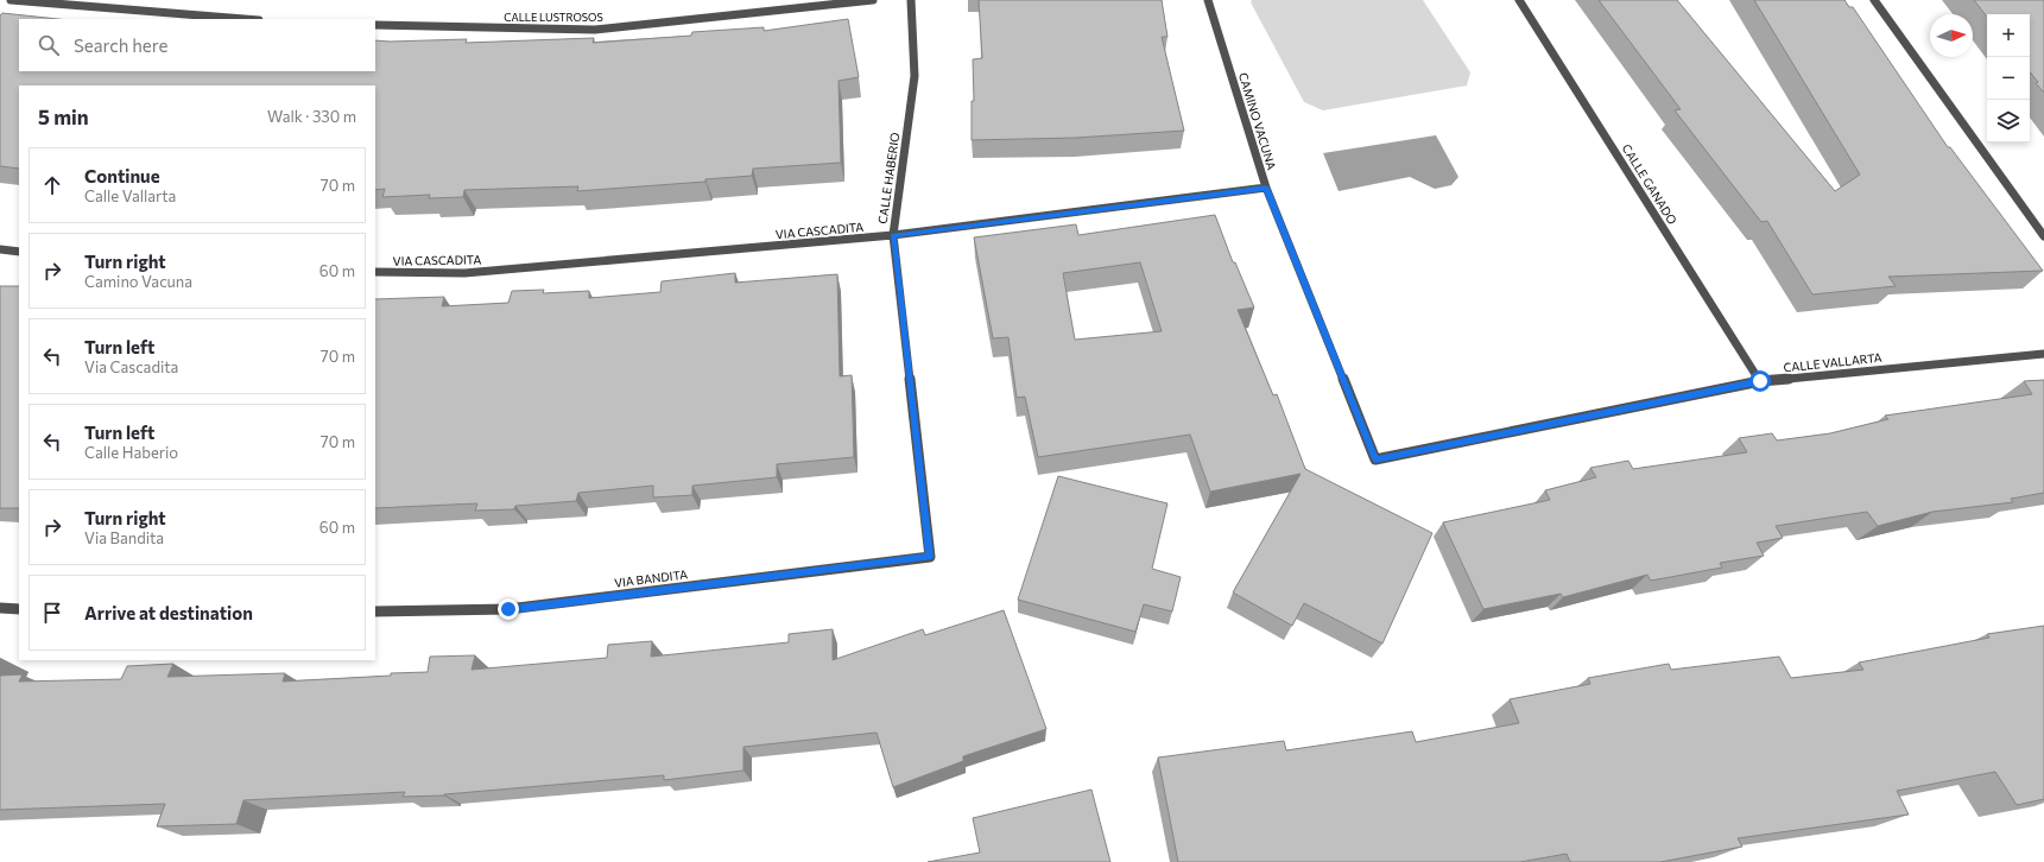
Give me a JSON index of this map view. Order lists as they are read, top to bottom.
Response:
{
  "streets": {
    "street": [
      "CALLE LUSTROSOS",
      "CAMINO VACUNA",
      "CALLE HABERIO",
      "CALLE GANADO",
      "VIA CASCADITA",
      "CALLE VALLARTA",
      "VIA BANDITA"
    ]
  },
  "crossings": [
    ["CAMINO VACUNA", "VIA CASCADITA"],
    ["CAMINO VACUNA", "CALLE VALLARTA"],
    ["CALLE HABERIO", "VIA CASCADITA"],
    ["CALLE HABERIO", "VIA BANDITA"],
    ["CALLE GANADO", "CALLE VALLARTA"]
  ],
  "north": "right",
  "page": {
    "map_buttons": ["+", "−"],
    "search": "Search here",
    "heading": ["5 min", "Walk · 330 m"],
    "list": [
      ["Continue", "Calle Vallarta", "70 m"],
      ["Turn right", "Camino Vacuna", "60 m"],
      ["Turn left", "Via Cascadita", "70 m"],
      ["Turn left", "Calle Haberio", "70 m"],
      ["Turn right", "Via Bandita", "60 m"],
      "Arrive at destination"
    ]
  }
}
